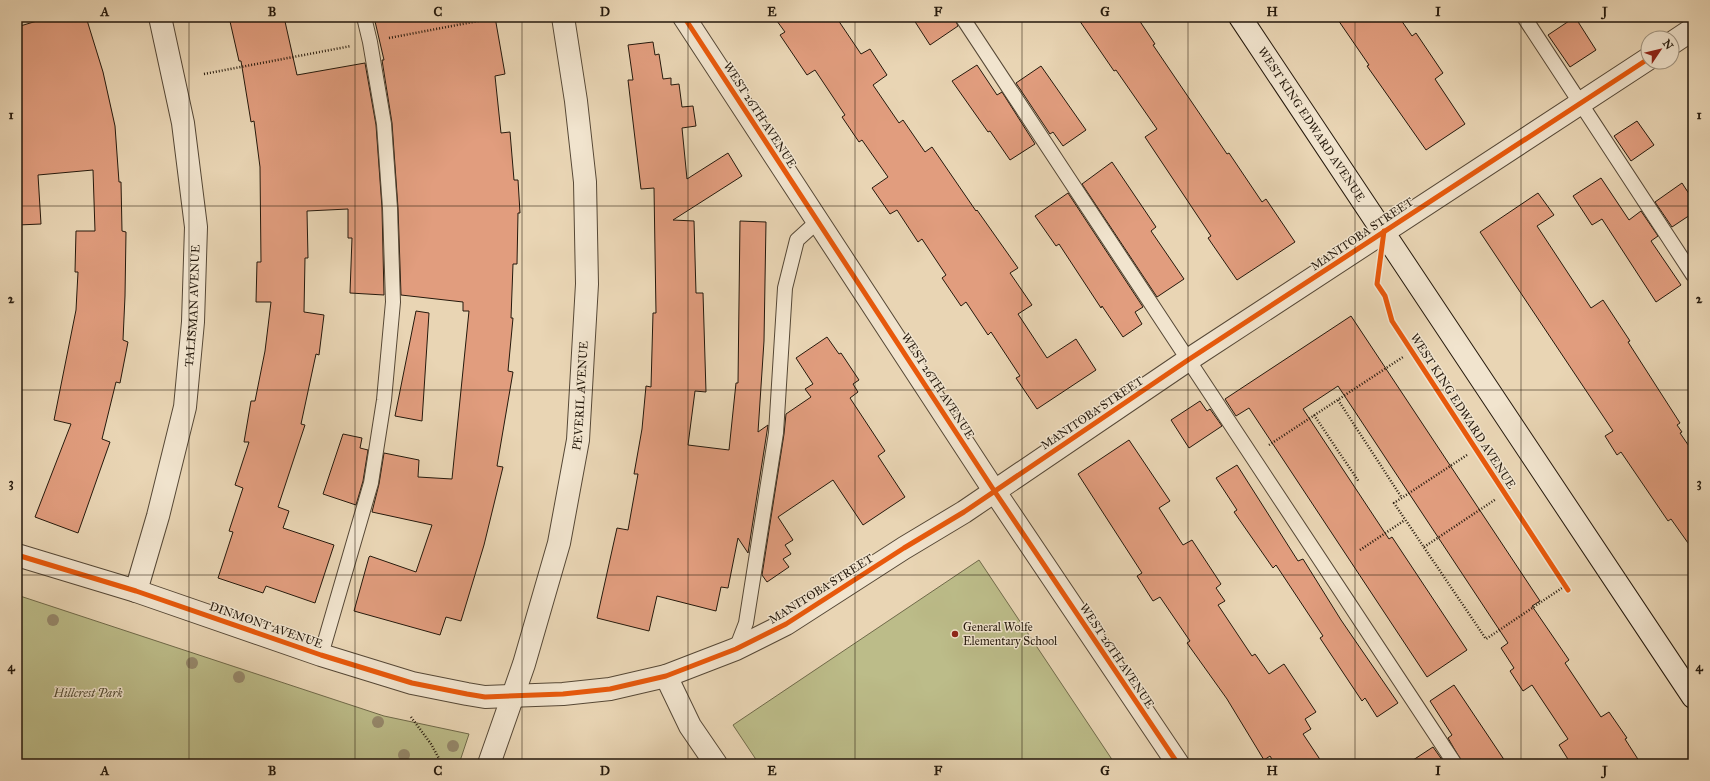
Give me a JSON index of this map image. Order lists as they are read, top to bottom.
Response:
{
  "streets": {
    "street": [
      "WEST 26TH AVENUE",
      "WEST KING EDWARD AVENUE",
      "MANITOBA STREET",
      "TALISMAN AVENUE",
      "PEVERIL AVENUE",
      "DINMONT AVENUE"
    ]
  },
  "crossings": [
    ["WEST 26TH AVENUE", "MANITOBA STREET"],
    ["WEST KING EDWARD AVENUE", "MANITOBA STREET"],
    ["MANITOBA STREET", "PEVERIL AVENUE"],
    ["MANITOBA STREET", "DINMONT AVENUE"],
    ["TALISMAN AVENUE", "DINMONT AVENUE"],
    ["PEVERIL AVENUE", "DINMONT AVENUE"]
  ],
  "parks": ["Hillcrest Park"],
  "places": ["General Wolfe Elementary School"],
  "north": "top right",
  "grid": {
    "columns": [
      "A",
      "B",
      "C",
      "D",
      "E",
      "F",
      "G",
      "H",
      "I",
      "J"
    ],
    "rows": [
      "1",
      "2",
      "3",
      "4"
    ]
  }
}
